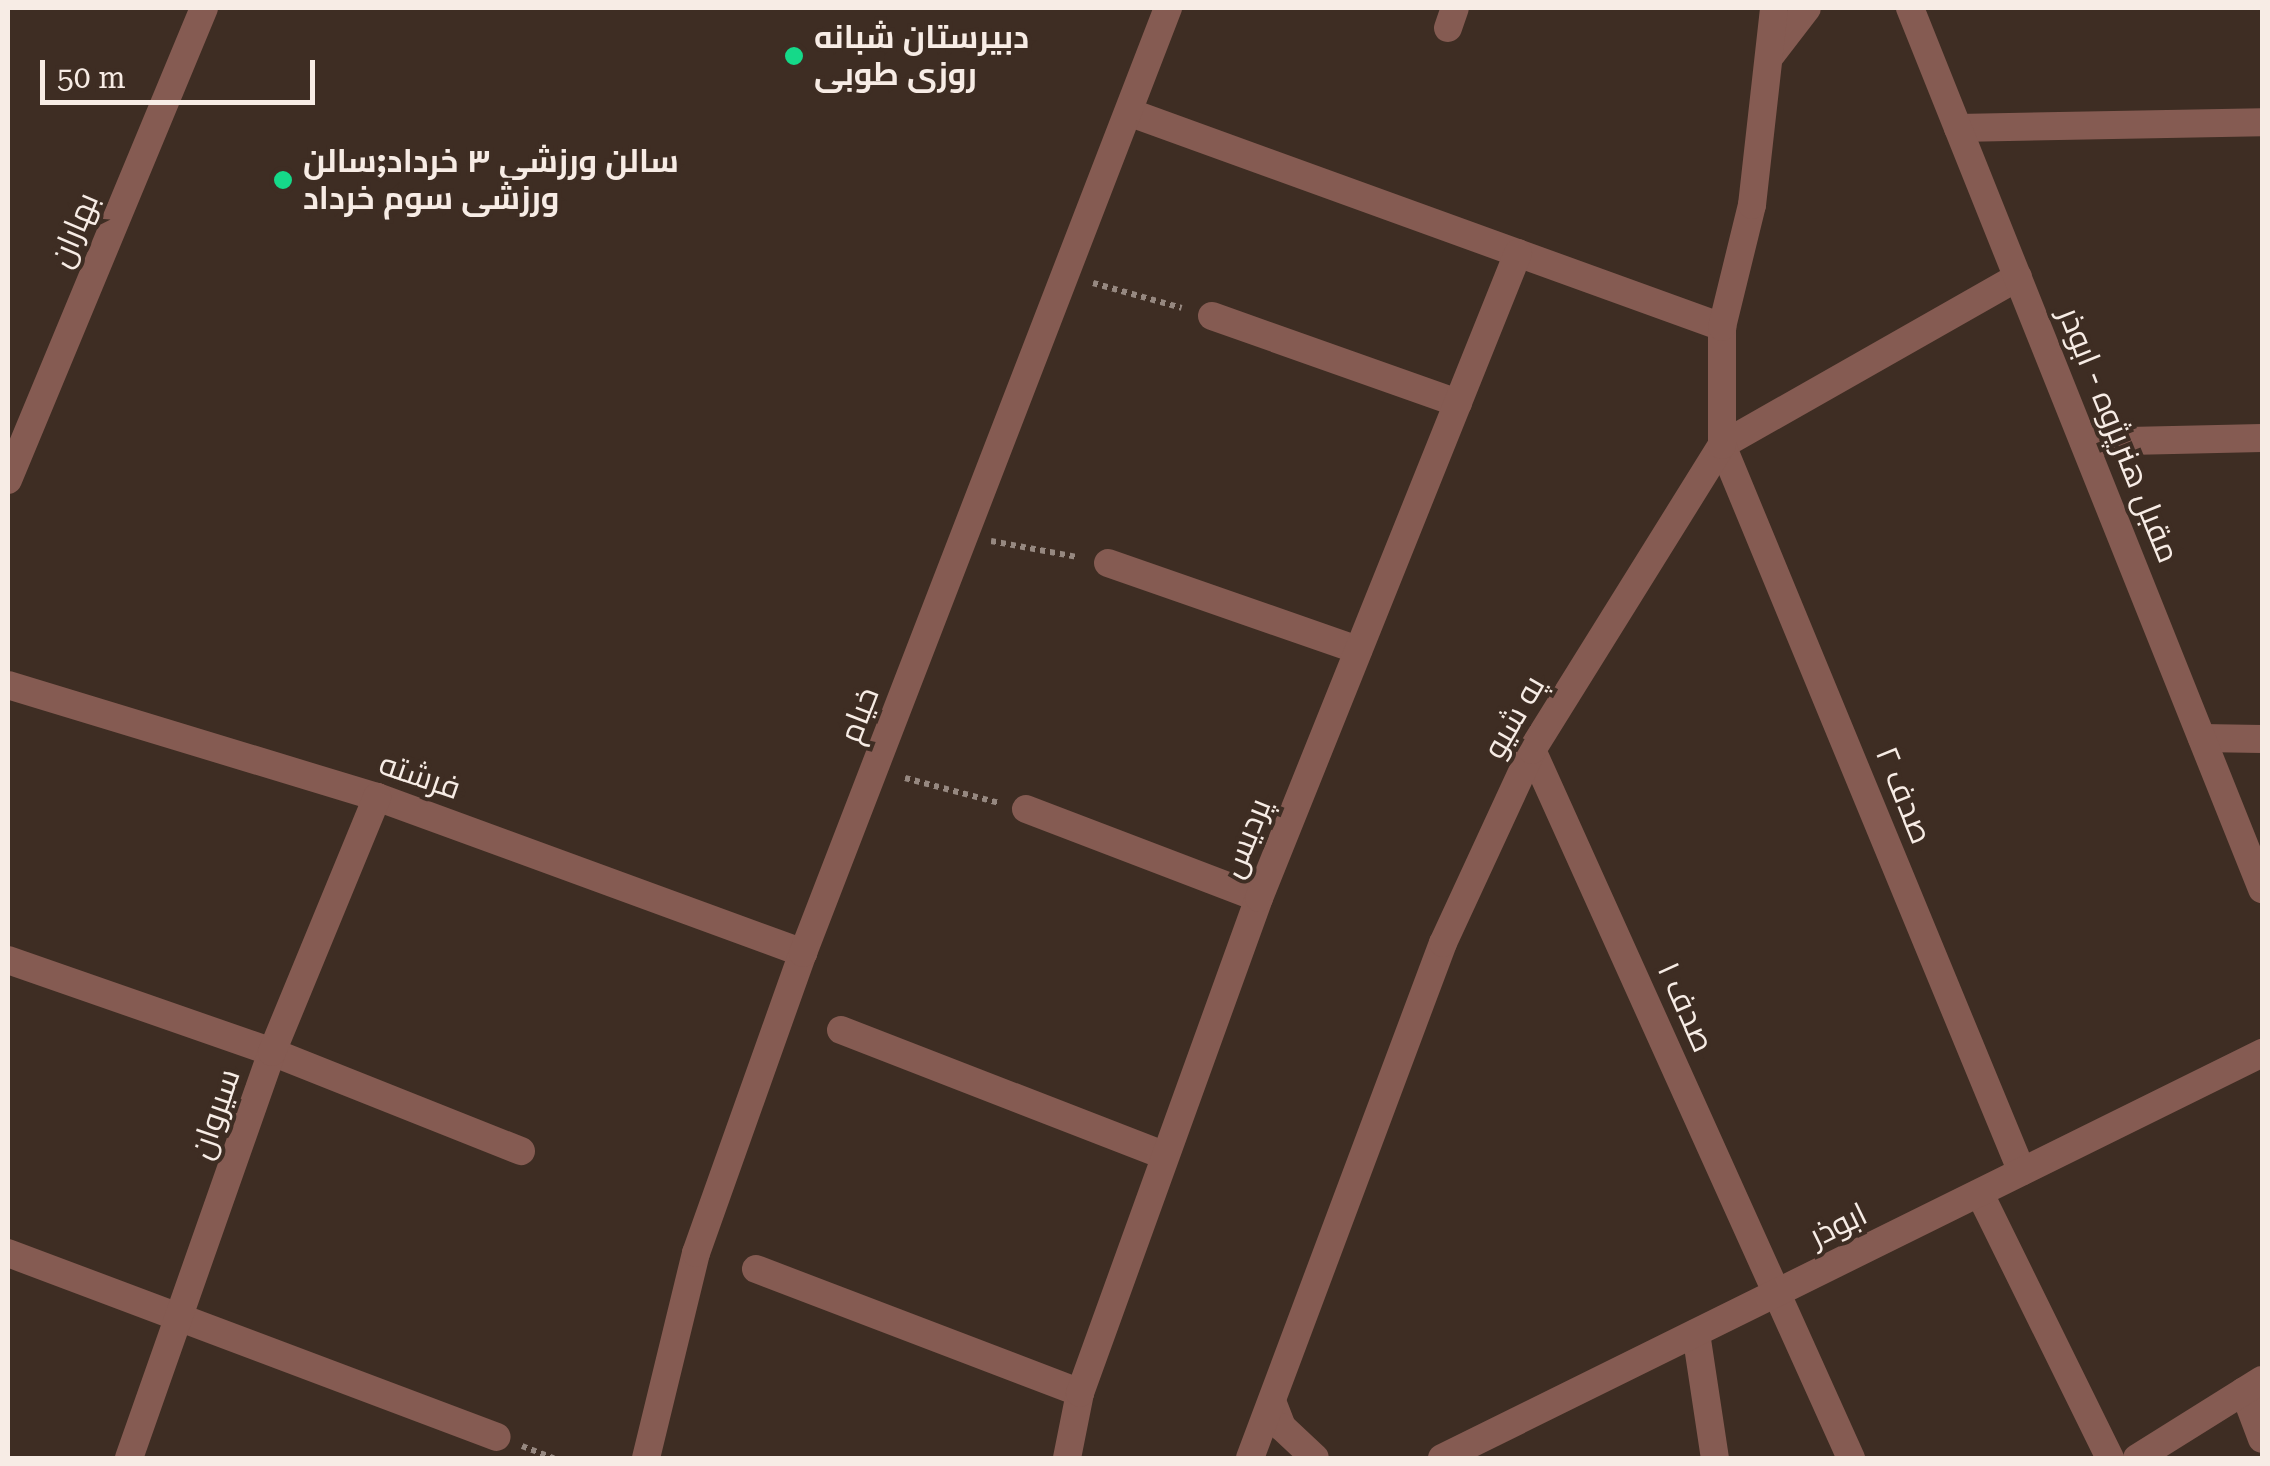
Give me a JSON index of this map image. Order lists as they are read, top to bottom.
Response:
{
  "streets": {
    "street": [
      "بهاران",
      "مقبل هنرپژوه - ابوذر",
      "خیام",
      "په شیو",
      "فرشته",
      "صدف ۲",
      "پردیس",
      "صدف ۱",
      "سیروان",
      "ابوذر"
    ]
  },
  "crossings": [
    ["خیام", "فرشته"],
    ["په شیو", "صدف ۲"],
    ["په شیو", "صدف ۱"],
    ["فرشته", "سیروان"],
    ["صدف ۲", "ابوذر"],
    ["صدف ۱", "ابوذر"]
  ],
  "places": ["دبیرستان شبانه روزی طوبی", "سالن ورزشی ۳ خرداد;سالن ورزشی سوم خرداد"],
  "scale_bar": "50 m"
}
